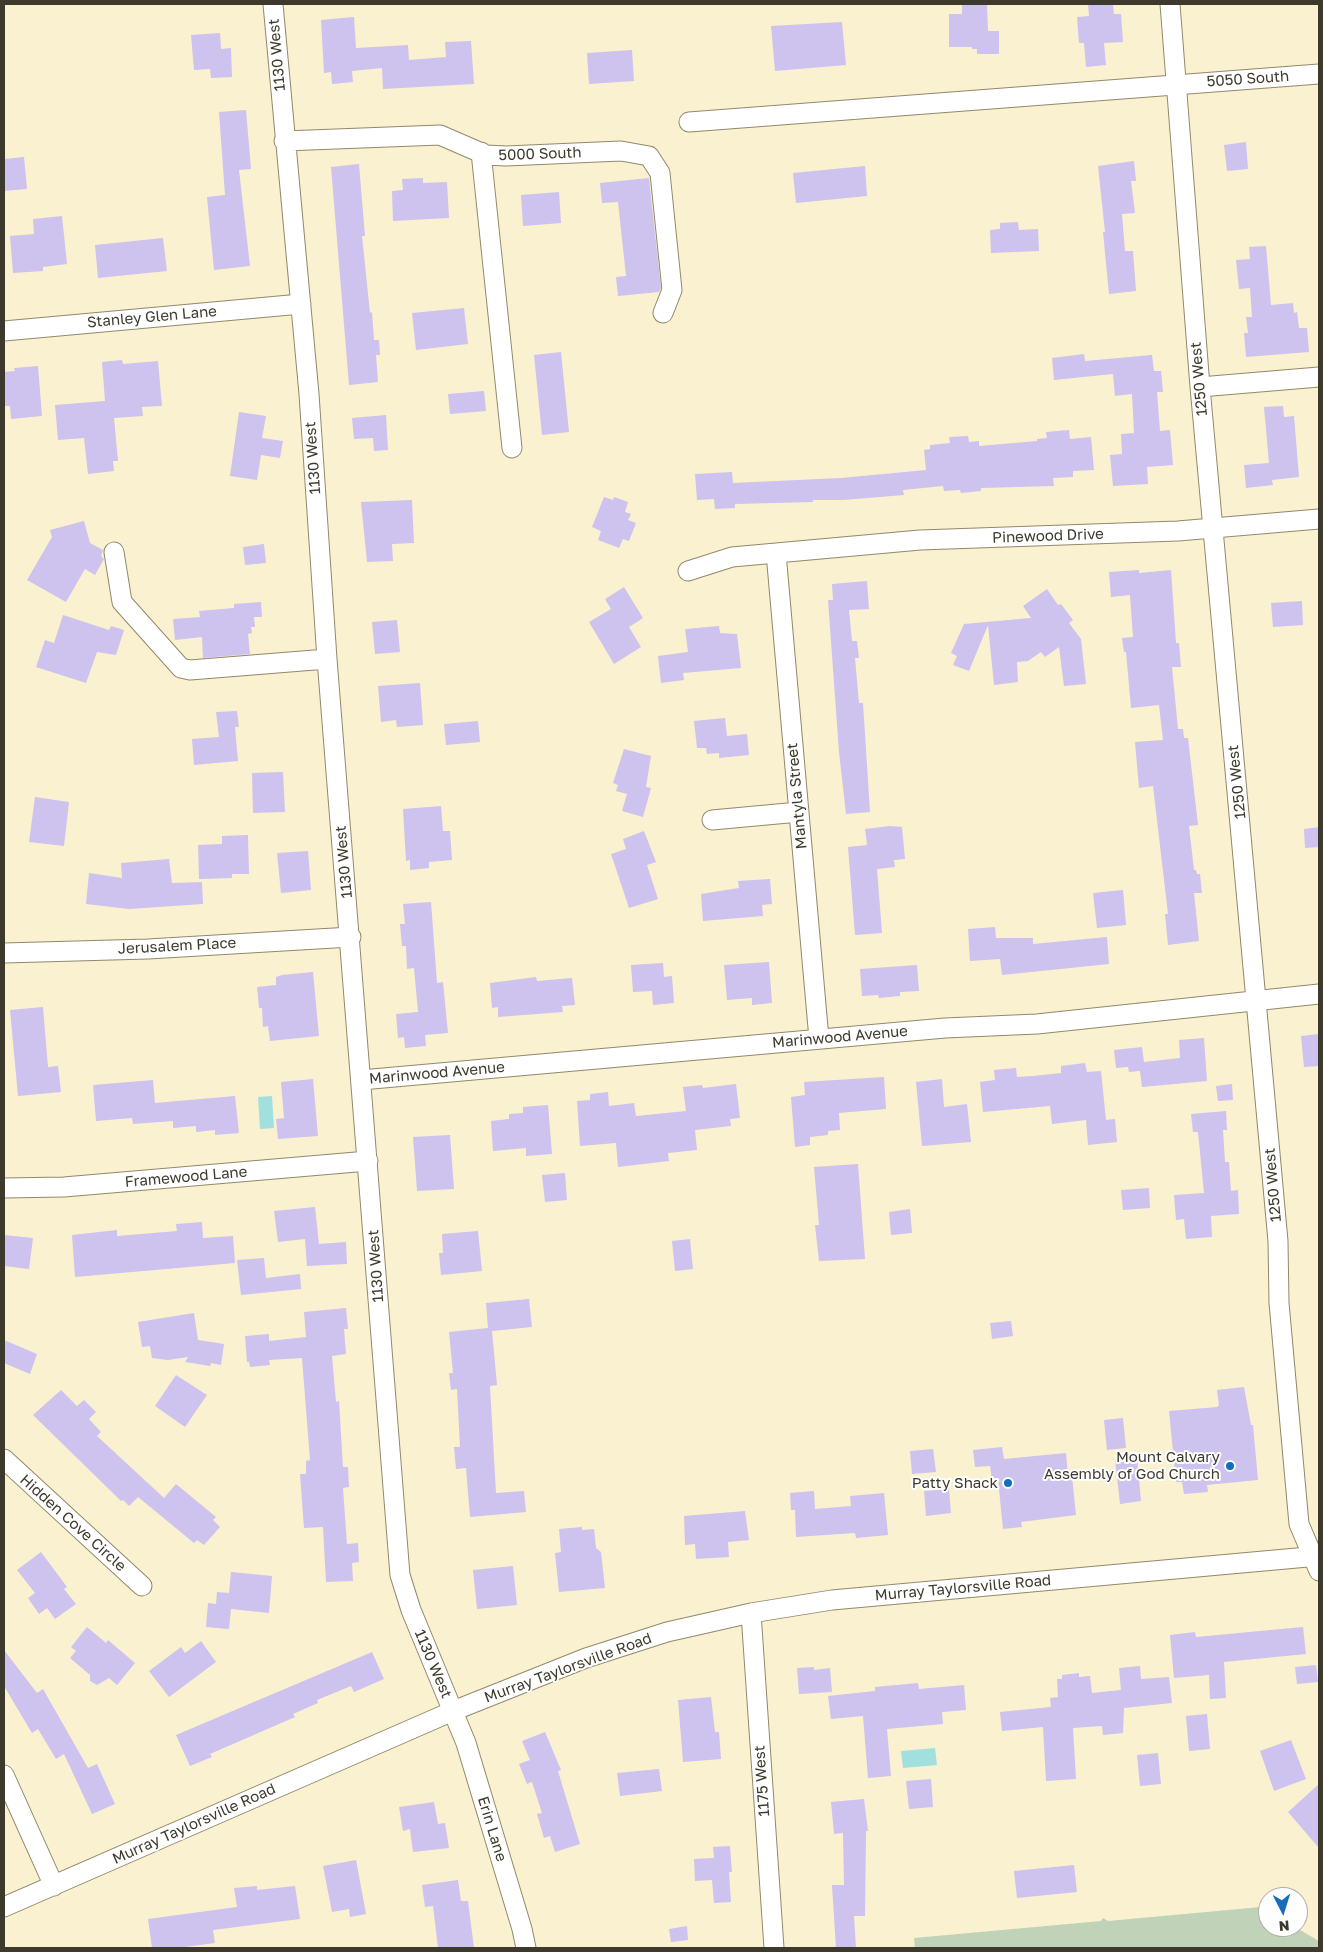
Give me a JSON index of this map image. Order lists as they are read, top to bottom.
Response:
{
  "streets": {
    "street": [
      "1130 West",
      "5050 South",
      "5000 South",
      "Stanley Glen Lane",
      "1250 West",
      "Pinewood Drive",
      "Mantyla Street",
      "Jerusalem Place",
      "Marinwood Avenue",
      "Framewood Lane",
      "Hidden Cove Circle",
      "Murray Taylorsville Road",
      "1175 West",
      "Erin Lane"
    ]
  },
  "crossings": [
    ["1130 West", "5000 South"],
    ["1130 West", "Stanley Glen Lane"],
    ["1130 West", "Jerusalem Place"],
    ["1130 West", "Marinwood Avenue"],
    ["1130 West", "Framewood Lane"],
    ["1130 West", "Murray Taylorsville Road"],
    ["1130 West", "Erin Lane"],
    ["5050 South", "1250 West"],
    ["1250 West", "Pinewood Drive"],
    ["1250 West", "Marinwood Avenue"],
    ["1250 West", "Murray Taylorsville Road"],
    ["Pinewood Drive", "Mantyla Street"],
    ["Mantyla Street", "Marinwood Avenue"],
    ["Murray Taylorsville Road", "1175 West"],
    ["Murray Taylorsville Road", "Erin Lane"]
  ],
  "places": ["Mount Calvary Assembly of God Church", "Patty Shack"],
  "north": "bottom"
}
